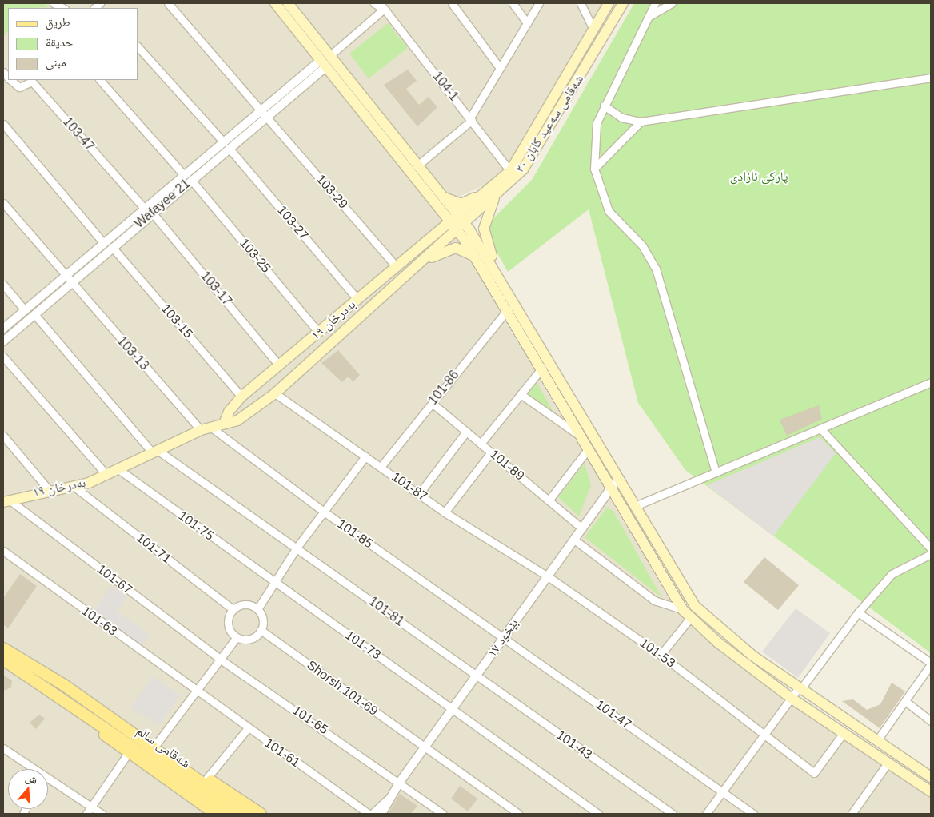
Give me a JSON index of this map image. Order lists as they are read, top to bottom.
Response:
{
  "streets": {
    "main road": ["شەقامی سەعید کابان ٢٠", "بەدرخان ١٩", "شەقامی سالم"],
    "street": [
      "104-1",
      "103-47",
      "103-29",
      "Wafayee 21",
      "103-27",
      "103-25",
      "103-17",
      "103-15",
      "103-13",
      "101-86",
      "101-89",
      "101-87",
      "101-75",
      "101-85",
      "101-71",
      "101-67",
      "101-81",
      "101-63",
      "بێخود ١٧",
      "101-73",
      "101-53",
      "Shorsh 101-69",
      "101-47",
      "101-65",
      "101-43",
      "101-61"
    ]
  },
  "crossings": [
    ["104-1", "شەقامی سەعید کابان ٢٠"],
    ["شەقامی سەعید کابان ٢٠", "بەدرخان ١٩"],
    ["103-47", "Wafayee 21"],
    ["103-29", "Wafayee 21"],
    ["103-29", "بەدرخان ١٩"],
    ["Wafayee 21", "103-27"],
    ["Wafayee 21", "103-25"],
    ["Wafayee 21", "103-17"],
    ["Wafayee 21", "103-15"],
    ["Wafayee 21", "103-13"],
    ["Wafayee 21", "101-81"],
    ["103-27", "بەدرخان ١٩"],
    ["103-25", "بەدرخان ١٩"],
    ["103-17", "بەدرخان ١٩"],
    ["بەدرخان ١٩", "103-15"],
    ["بەدرخان ١٩", "103-13"],
    ["بەدرخان ١٩", "101-87"],
    ["بەدرخان ١٩", "101-75"],
    ["بەدرخان ١٩", "101-85"],
    ["بەدرخان ١٩", "101-71"],
    ["بەدرخان ١٩", "101-67"],
    ["بەدرخان ١٩", "101-81"],
    ["103-13", "101-85"],
    ["101-86", "101-89"],
    ["101-86", "101-87"],
    ["101-89", "بێخود ١٧"],
    ["101-87", "بێخود ١٧"],
    ["101-87", "101-53"],
    ["101-75", "101-73"],
    ["101-85", "بێخود ١٧"],
    ["101-85", "101-47"],
    ["101-71", "Shorsh 101-69"],
    ["101-67", "101-65"],
    ["101-81", "بێخود ١٧"],
    ["101-81", "101-43"],
    ["101-63", "101-61"],
    ["بێخود ١٧", "101-73"],
    ["بێخود ١٧", "101-53"],
    ["بێخود ١٧", "Shorsh 101-69"],
    ["بێخود ١٧", "101-47"],
    ["بێخود ١٧", "101-65"],
    ["بێخود ١٧", "101-43"]
  ],
  "parks": ["پارکی ئازادی"],
  "legend": ["طريق", "حديقة", "مبنى"],
  "north": "top"
}
